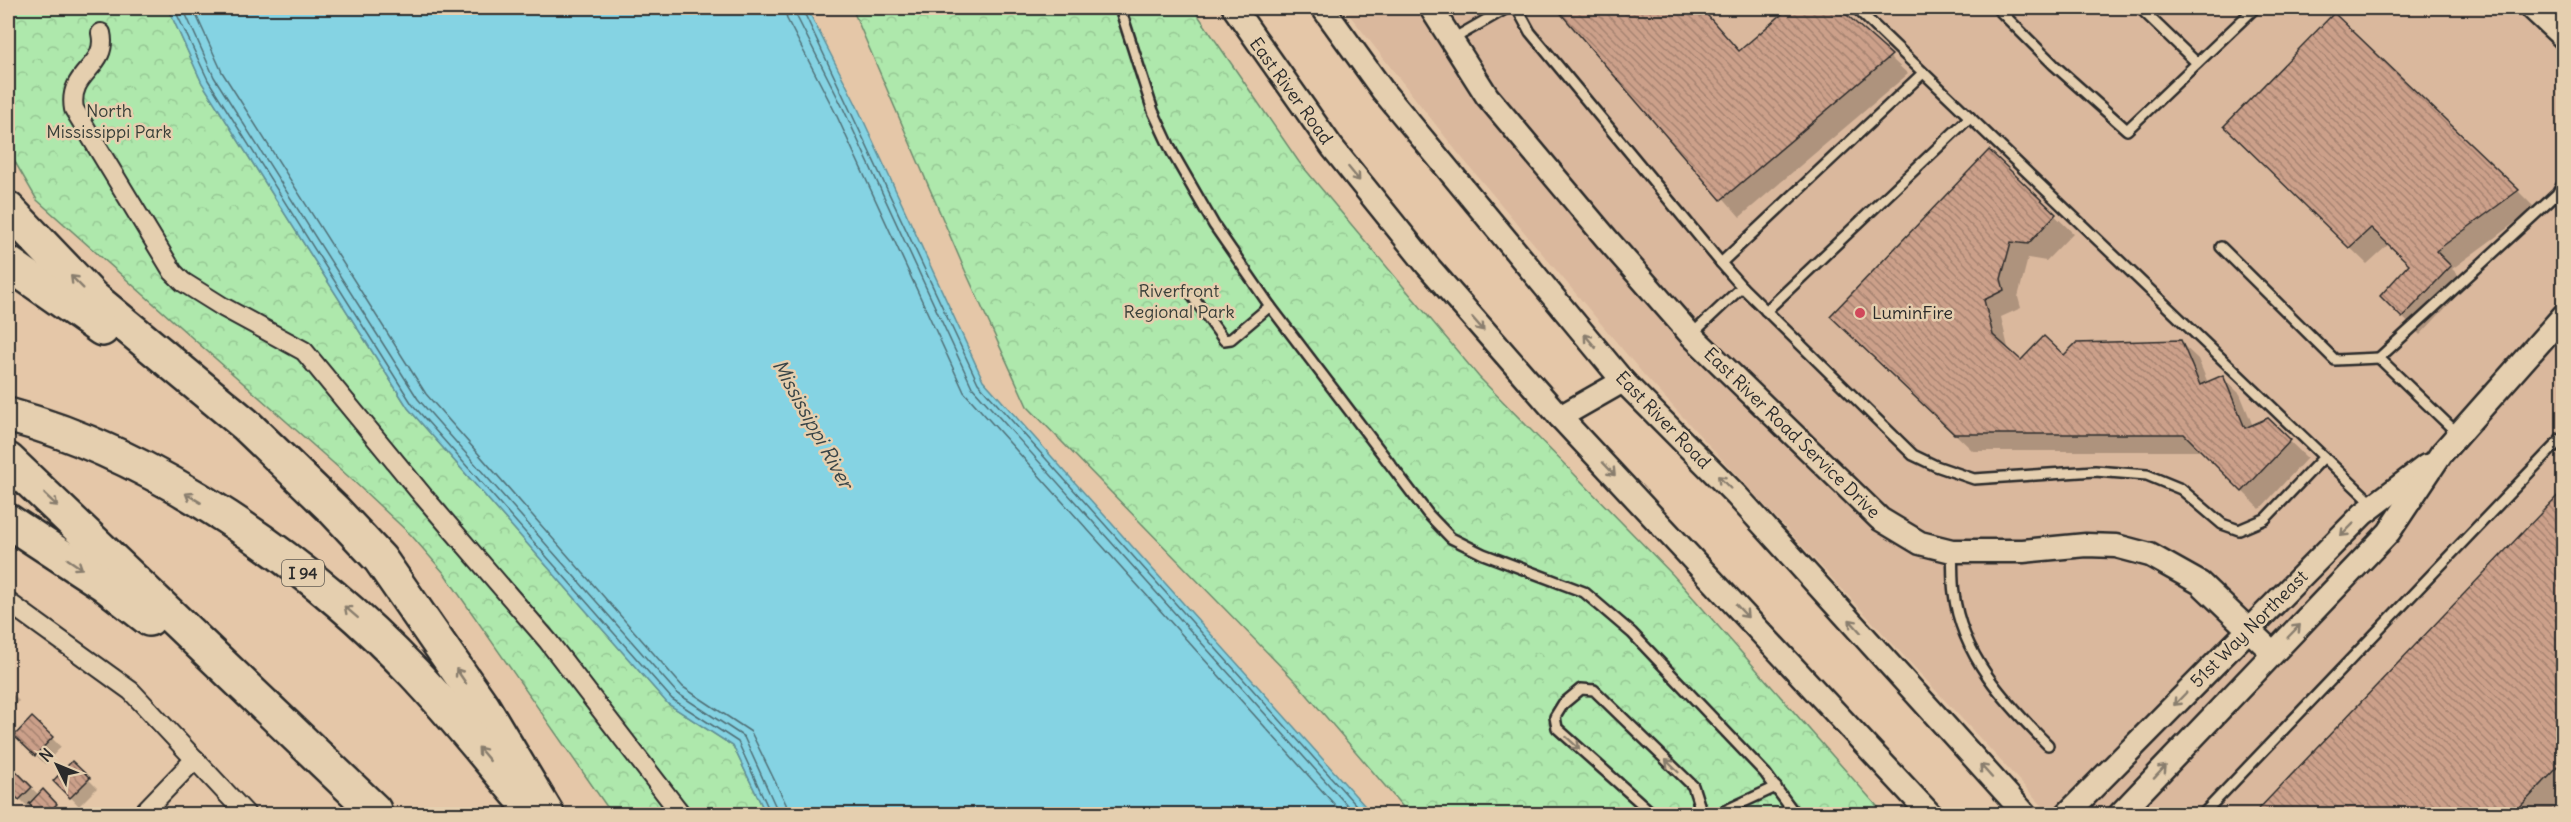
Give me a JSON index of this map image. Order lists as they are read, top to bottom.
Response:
{
  "streets": {
    "highway": ["I 94"],
    "street": ["East River Road", "East River Road Service Drive", "51st Way Northeast"]
  },
  "crossings": [
    ["East River Road Service Drive", "51st Way Northeast"]
  ],
  "water": ["Mississippi River"],
  "parks": ["North Mississippi Park", "Riverfront Regional Park"],
  "places": ["LuminFire"],
  "north": "top left"
}
